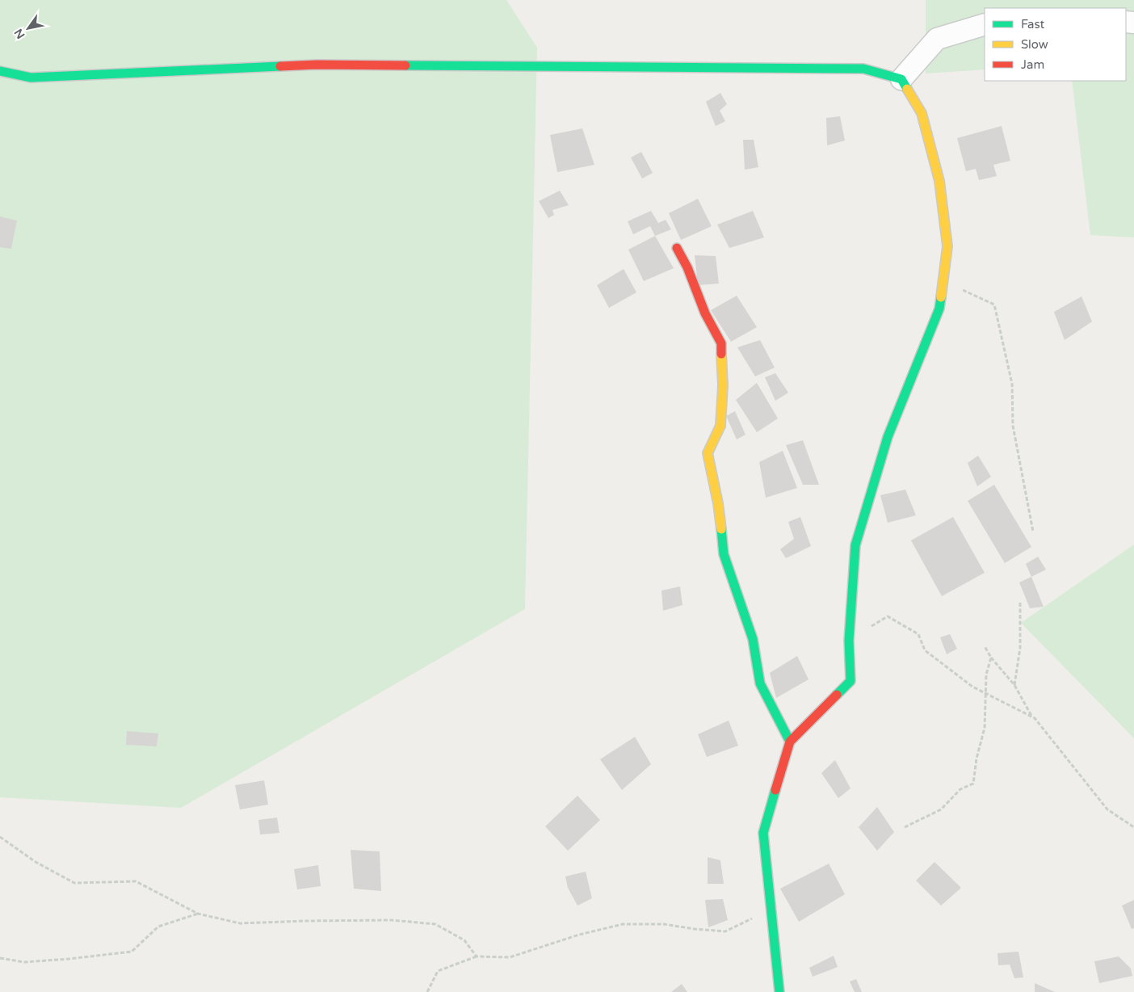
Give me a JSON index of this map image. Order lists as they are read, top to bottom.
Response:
{
  "legend": ["Fast", "Slow", "Jam"],
  "north": "bottom left"
}
